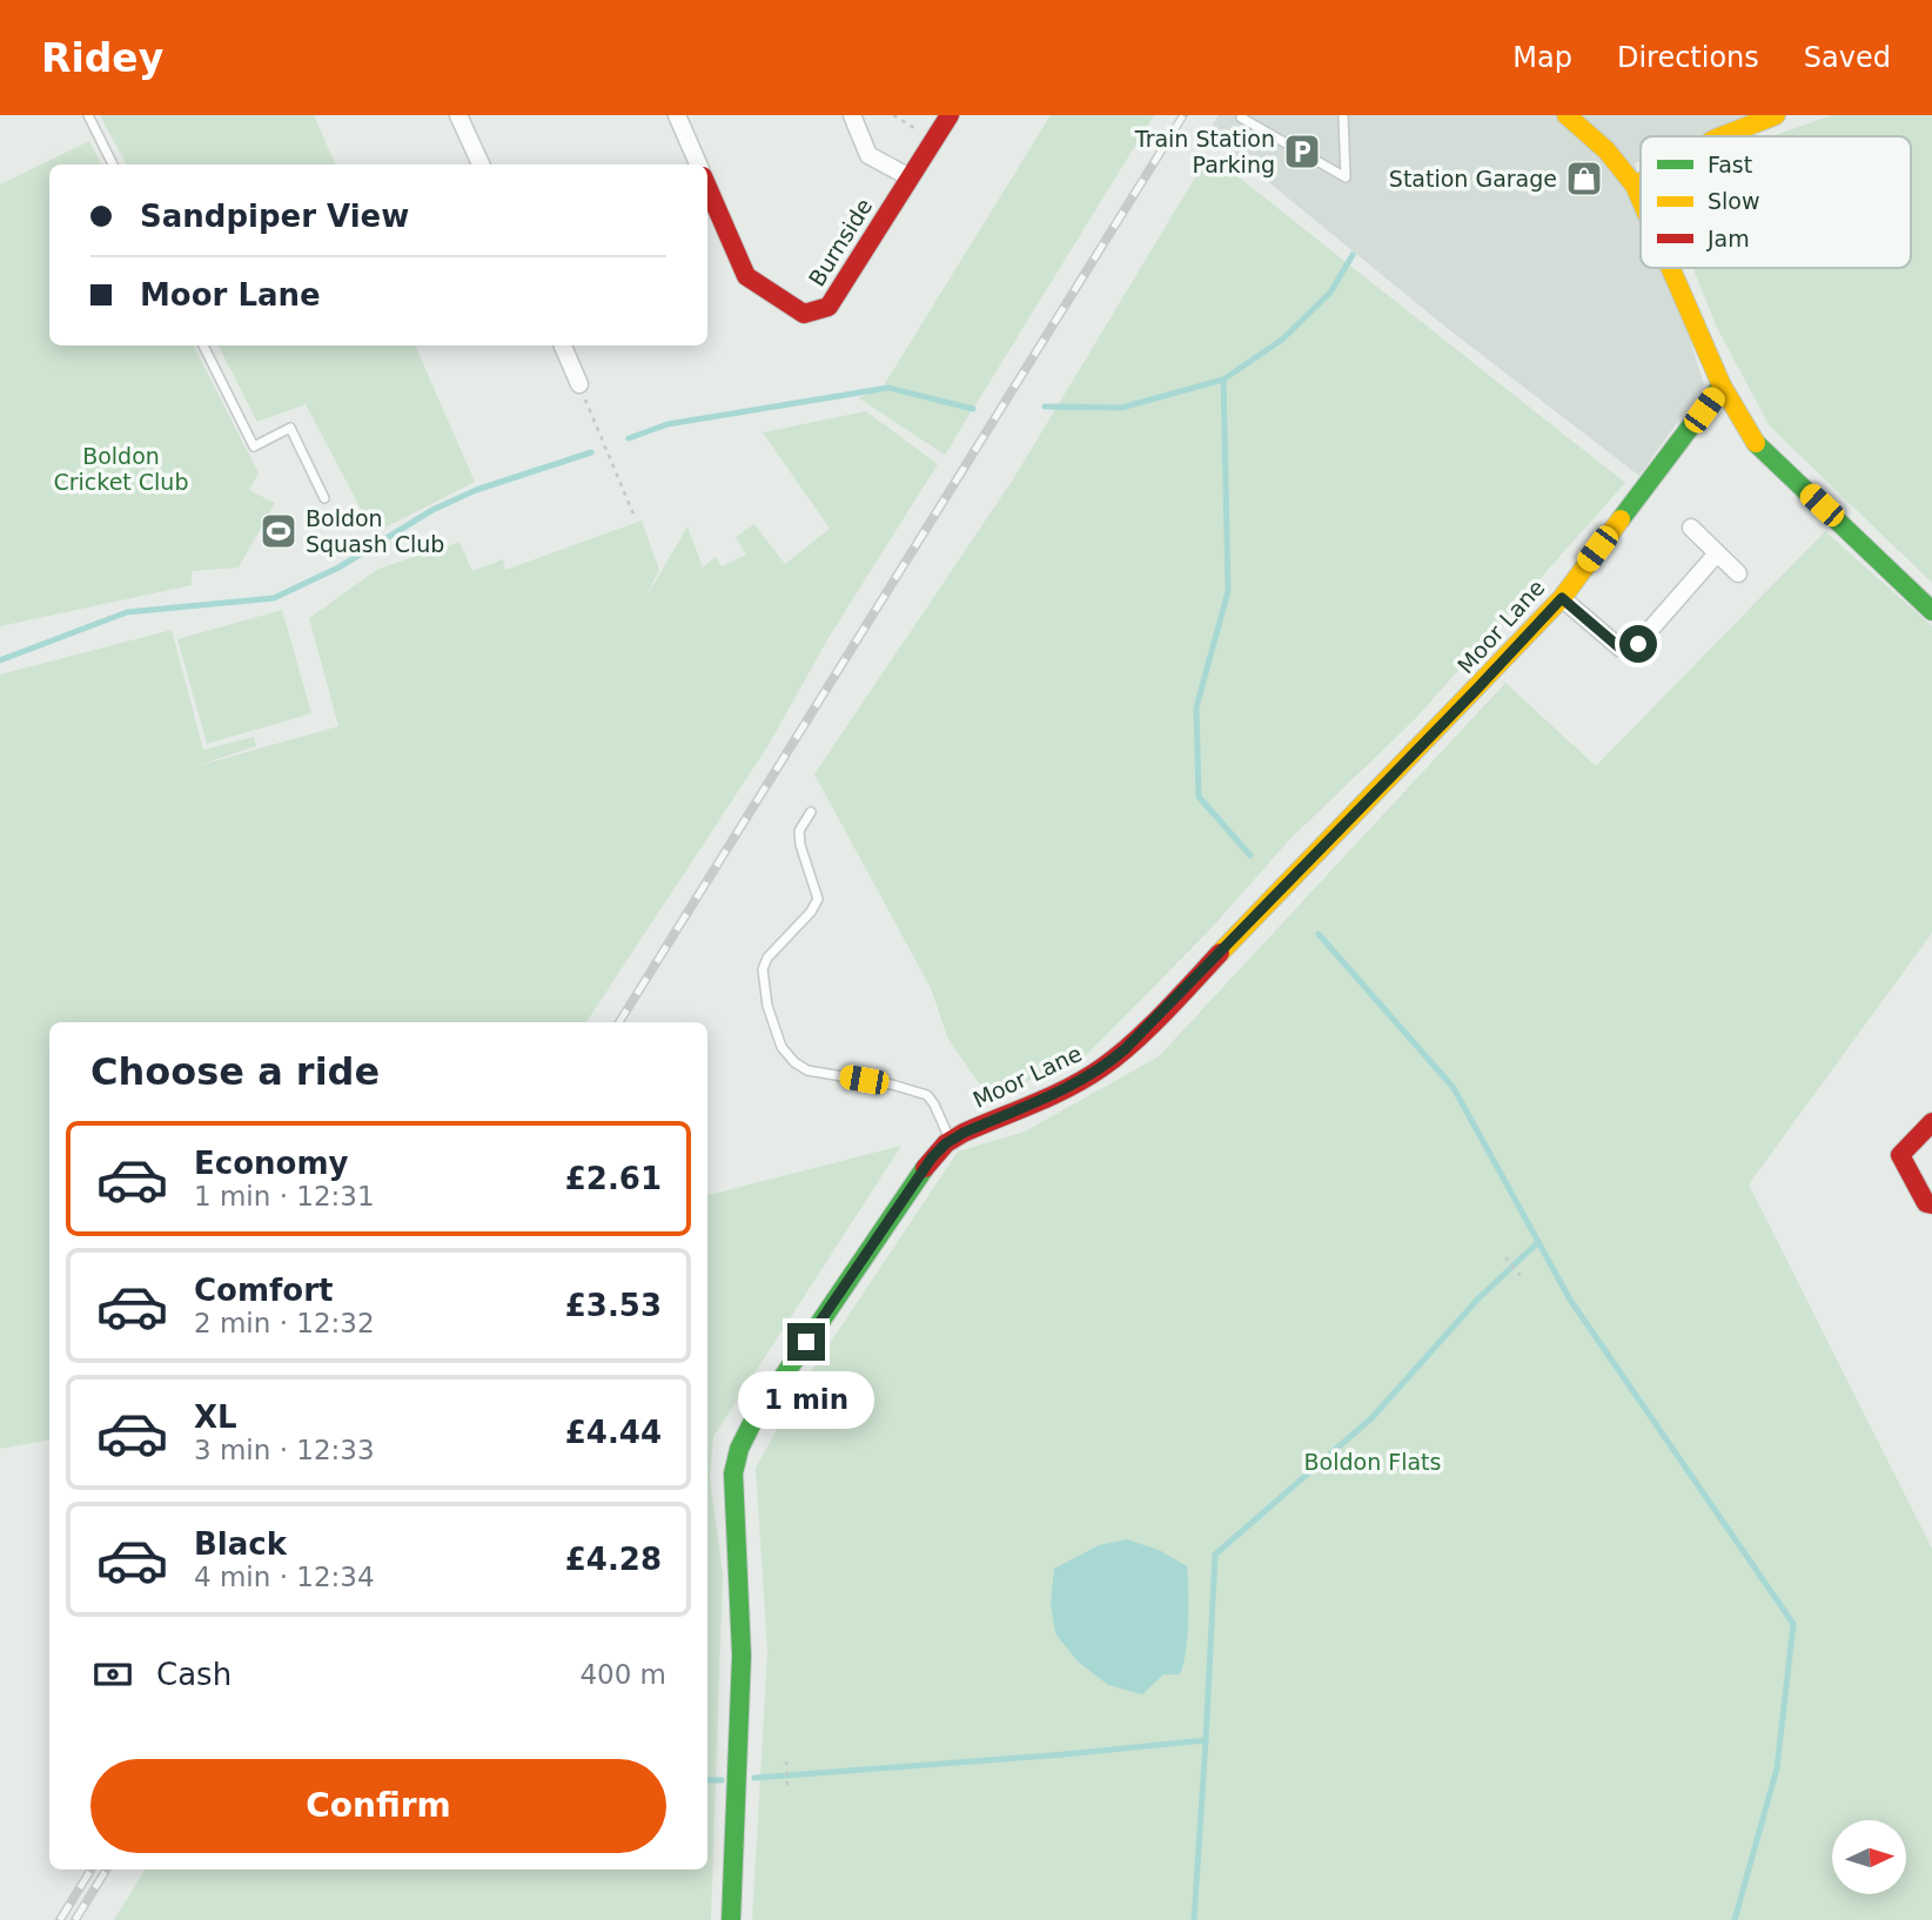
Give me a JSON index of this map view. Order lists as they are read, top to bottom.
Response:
{
  "streets": {
    "street": ["Burnside", "Moor Lane"]
  },
  "parks": ["Boldon Cricket Club", "Boldon Flats"],
  "places": {
    "parking": ["Train Station Parking"],
    "shop": ["Station Garage"],
    "sports": ["Boldon Squash Club"]
  },
  "legend": ["Fast", "Slow", "Jam"],
  "north": "right",
  "page": {
    "header": "Ridey",
    "nav": ["Map", "Directions", "Saved"],
    "banner": ["Sandpiper View", "Moor Lane"],
    "heading": "Choose a ride",
    "list": [
      {
        "name": "Economy",
        "note": "1 min · 12:31",
        "value": "£2.61"
      },
      {
        "name": "Comfort",
        "note": "2 min · 12:32",
        "value": "£3.53"
      },
      {
        "name": "XL",
        "note": "3 min · 12:33",
        "value": "£4.44"
      },
      {
        "name": "Black",
        "note": "4 min · 12:34",
        "value": "£4.28"
      }
    ],
    "bubble": "1 min",
    "pay": ["Cash", "400 m"],
    "buttons": "Confirm"
  }
}
